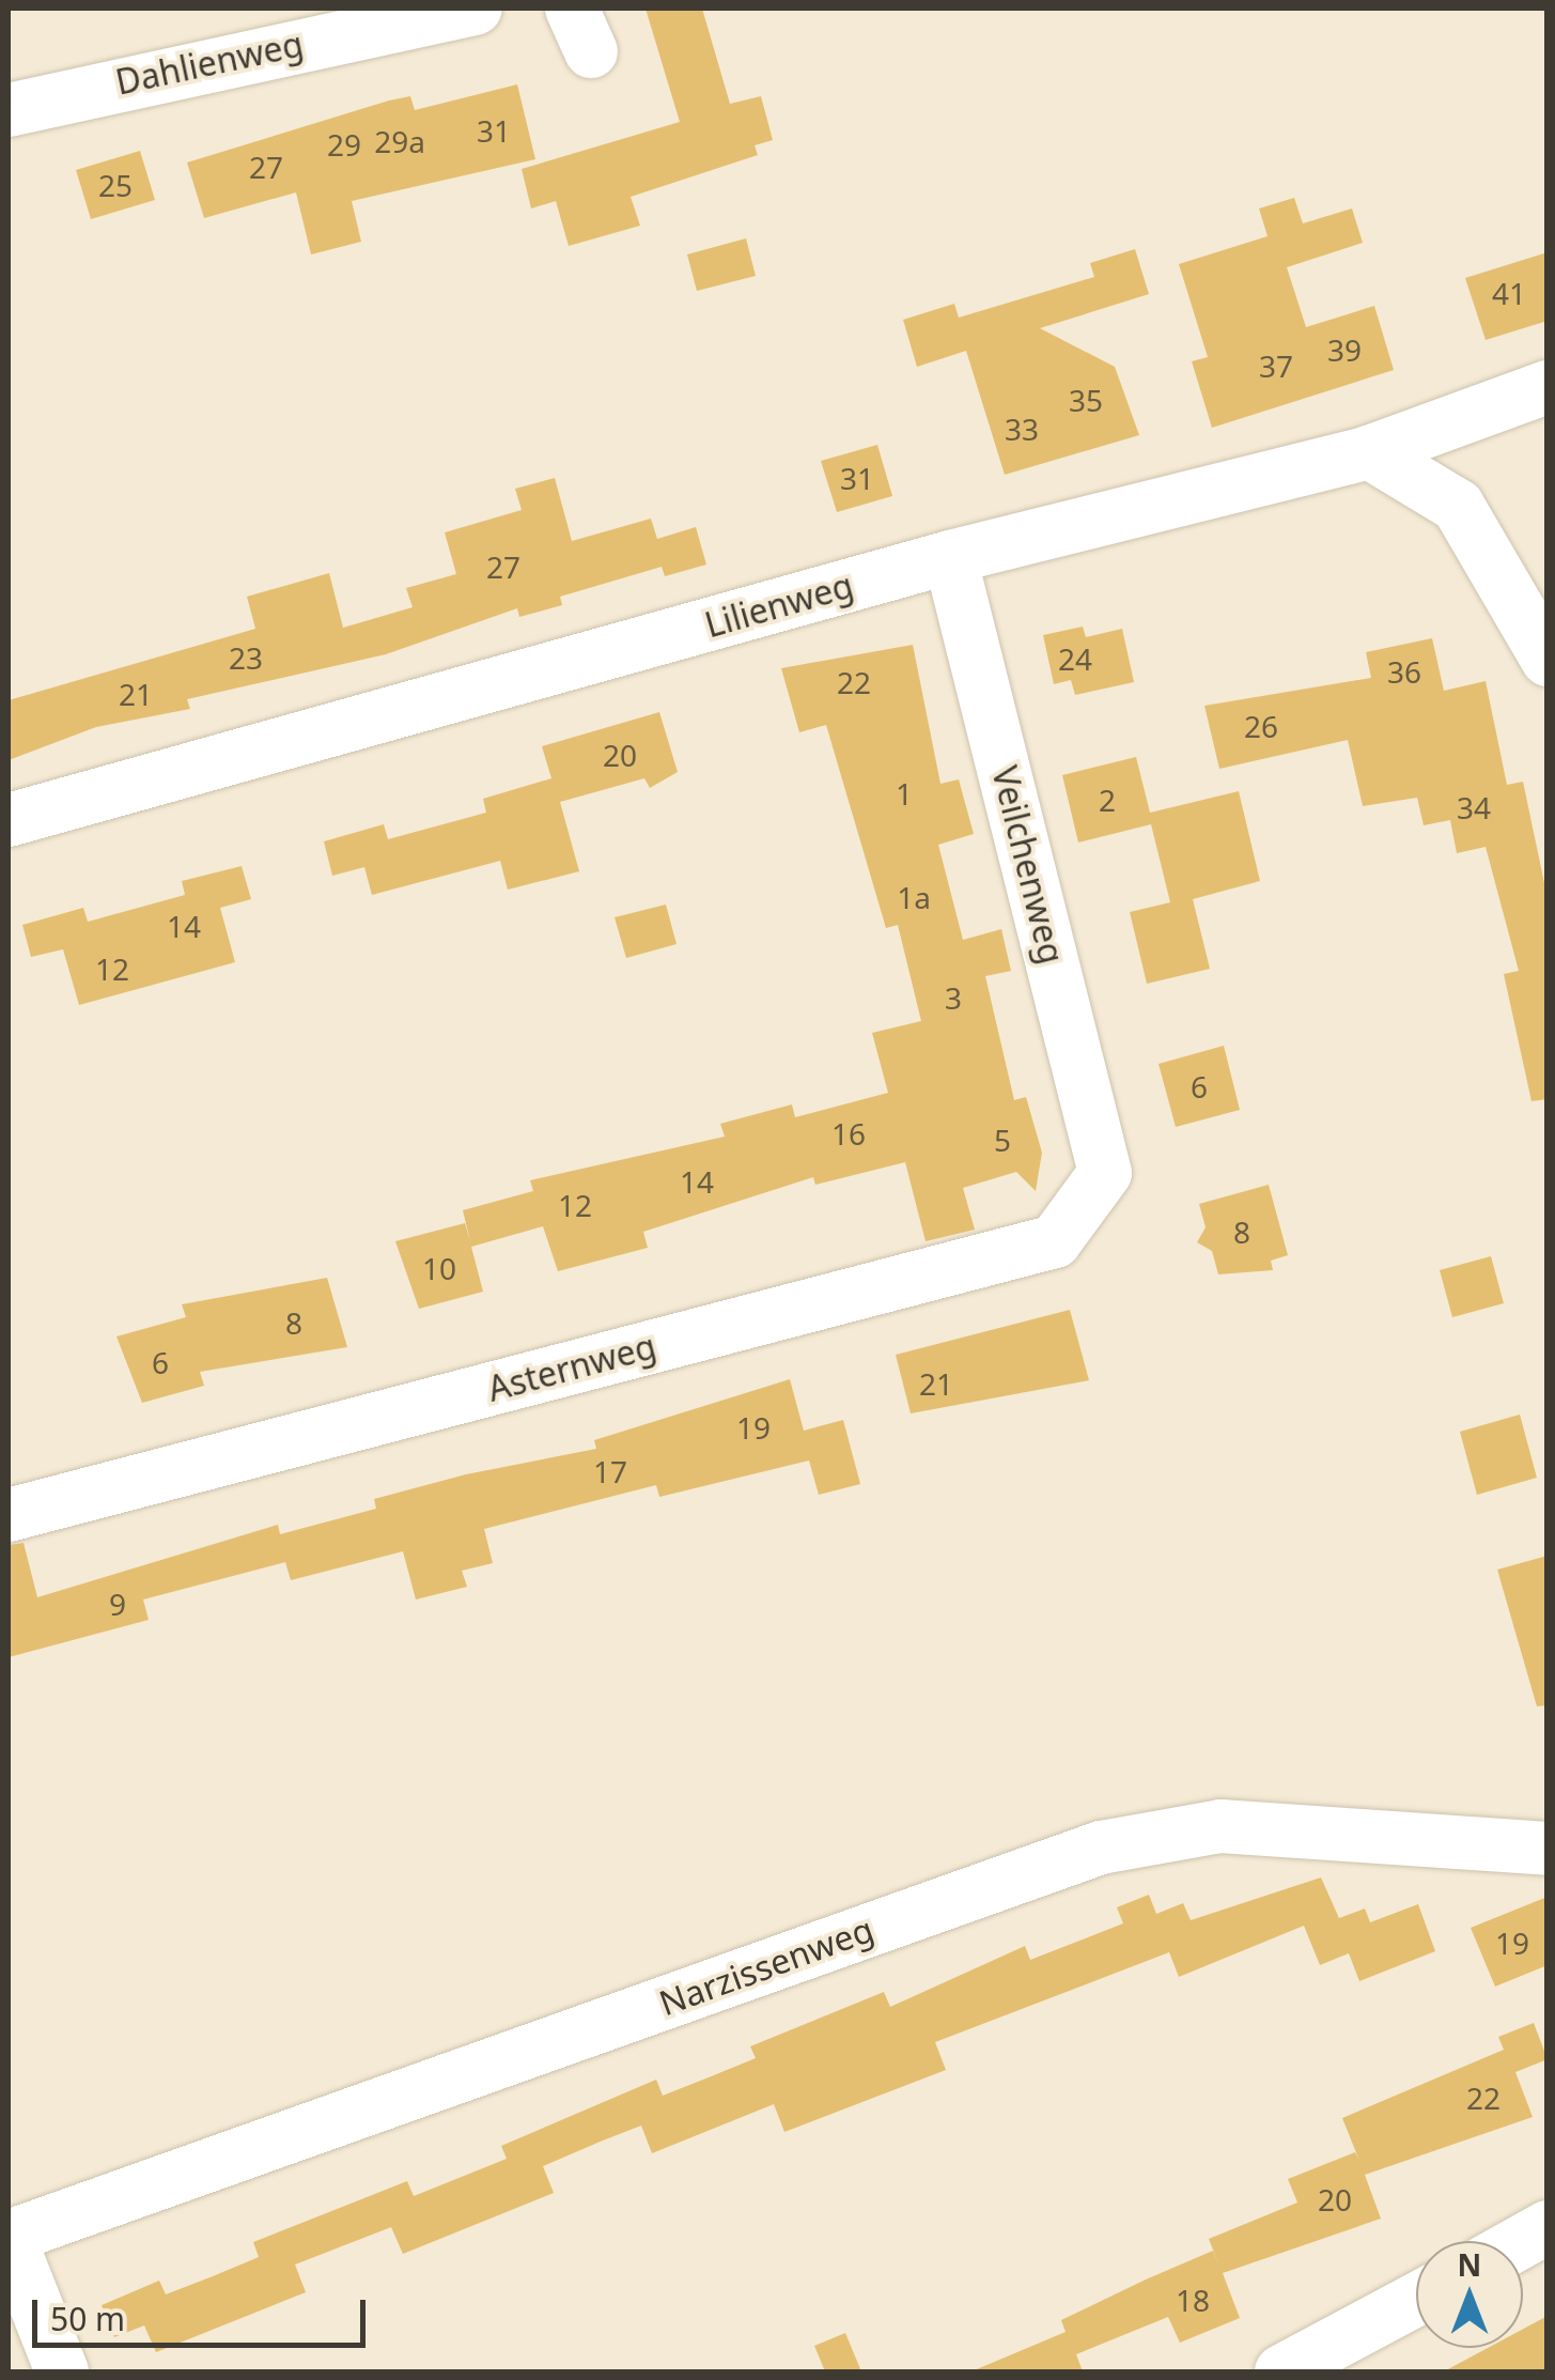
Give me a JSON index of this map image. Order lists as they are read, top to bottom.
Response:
{
  "streets": {
    "street": [
      "Dahlienweg",
      "Lilienweg",
      "Veilchenweg",
      "Asternweg",
      "Narzissenweg"
    ]
  },
  "crossings": [
    ["Lilienweg", "Veilchenweg"],
    ["Veilchenweg", "Asternweg"]
  ],
  "house_numbers": [
    "31",
    "29a",
    "29",
    "27",
    "25",
    "41",
    "39",
    "37",
    "35",
    "33",
    "31",
    "27",
    "23",
    "24",
    "36",
    "22",
    "21",
    "26",
    "20",
    "1",
    "2",
    "34",
    "1a",
    "14",
    "12",
    "3",
    "6",
    "16",
    "5",
    "14",
    "12",
    "8",
    "10",
    "8",
    "6",
    "21",
    "19",
    "17",
    "9",
    "19",
    "22",
    "20",
    "18"
  ],
  "scale_bar": "50 m",
  "north": "top"
}
